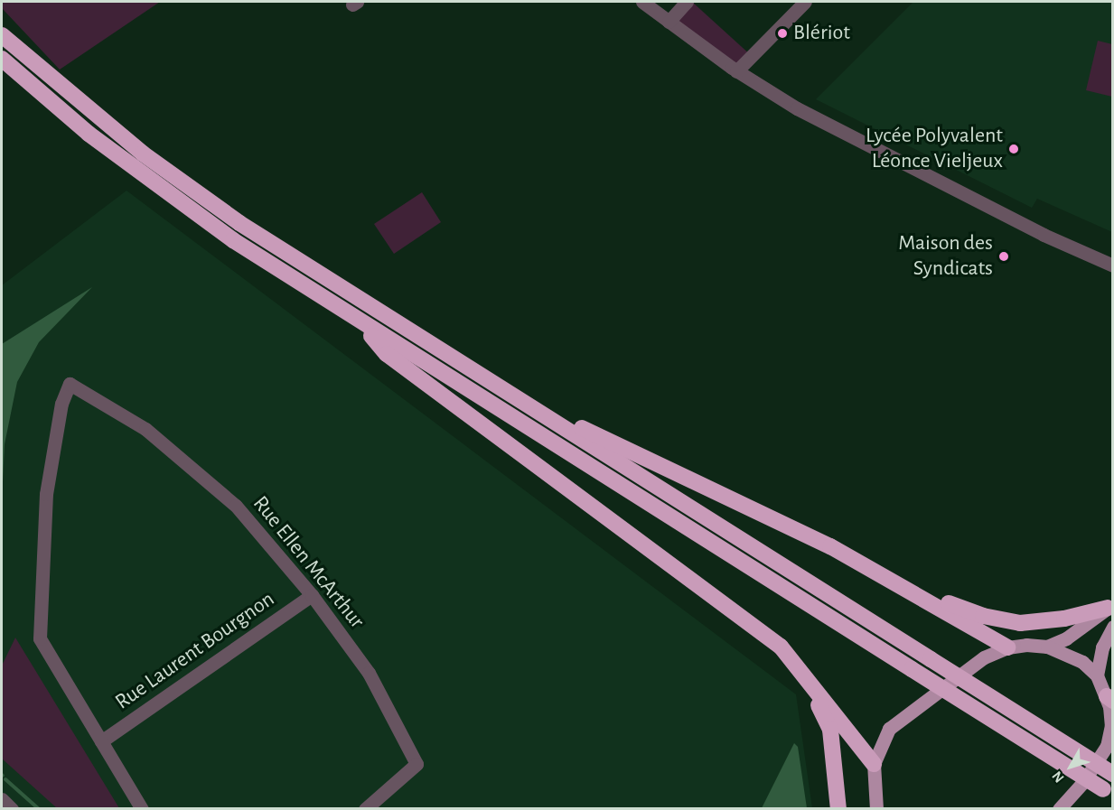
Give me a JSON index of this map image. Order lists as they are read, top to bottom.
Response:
{
  "streets": {
    "street": ["Rue Ellen McArthur", "Rue Laurent Bourgnon"]
  },
  "crossings": [
    ["Rue Ellen McArthur", "Rue Laurent Bourgnon"]
  ],
  "places": ["Blériot", "Lycée Polyvalent Léonce Vieljeux", "Maison des Syndicats"],
  "north": "bottom left"
}
